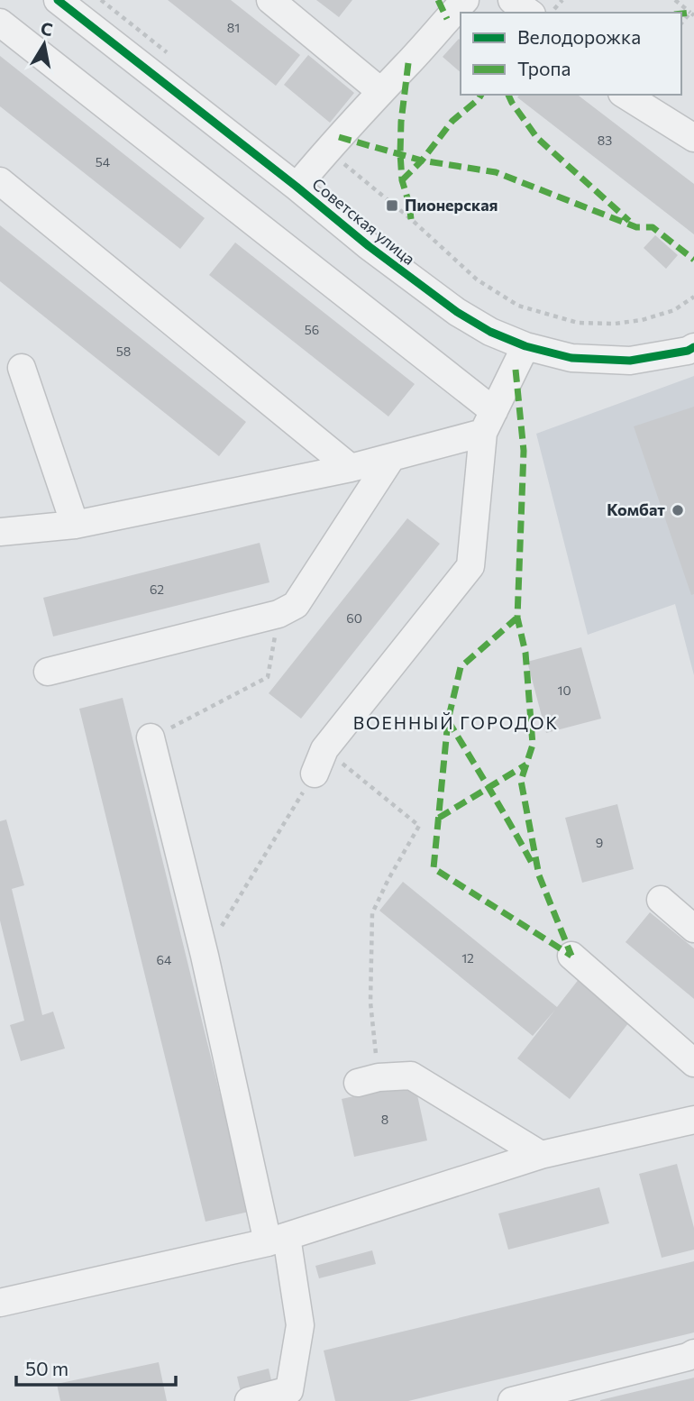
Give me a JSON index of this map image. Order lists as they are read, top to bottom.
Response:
{
  "streets": {
    "street": ["Советская улица"]
  },
  "districts": ["ВОЕННЫЙ ГОРОДОК"],
  "places": {
    "transit": ["Пионерская"],
    "other": ["Комбат"]
  },
  "house_numbers": [
    "81",
    "83",
    "54",
    "56",
    "58",
    "62",
    "60",
    "10",
    "9",
    "12",
    "64",
    "8"
  ],
  "legend": ["Велодорожка", "Тропа"],
  "scale_bar": "50 m",
  "north": "top"
}
